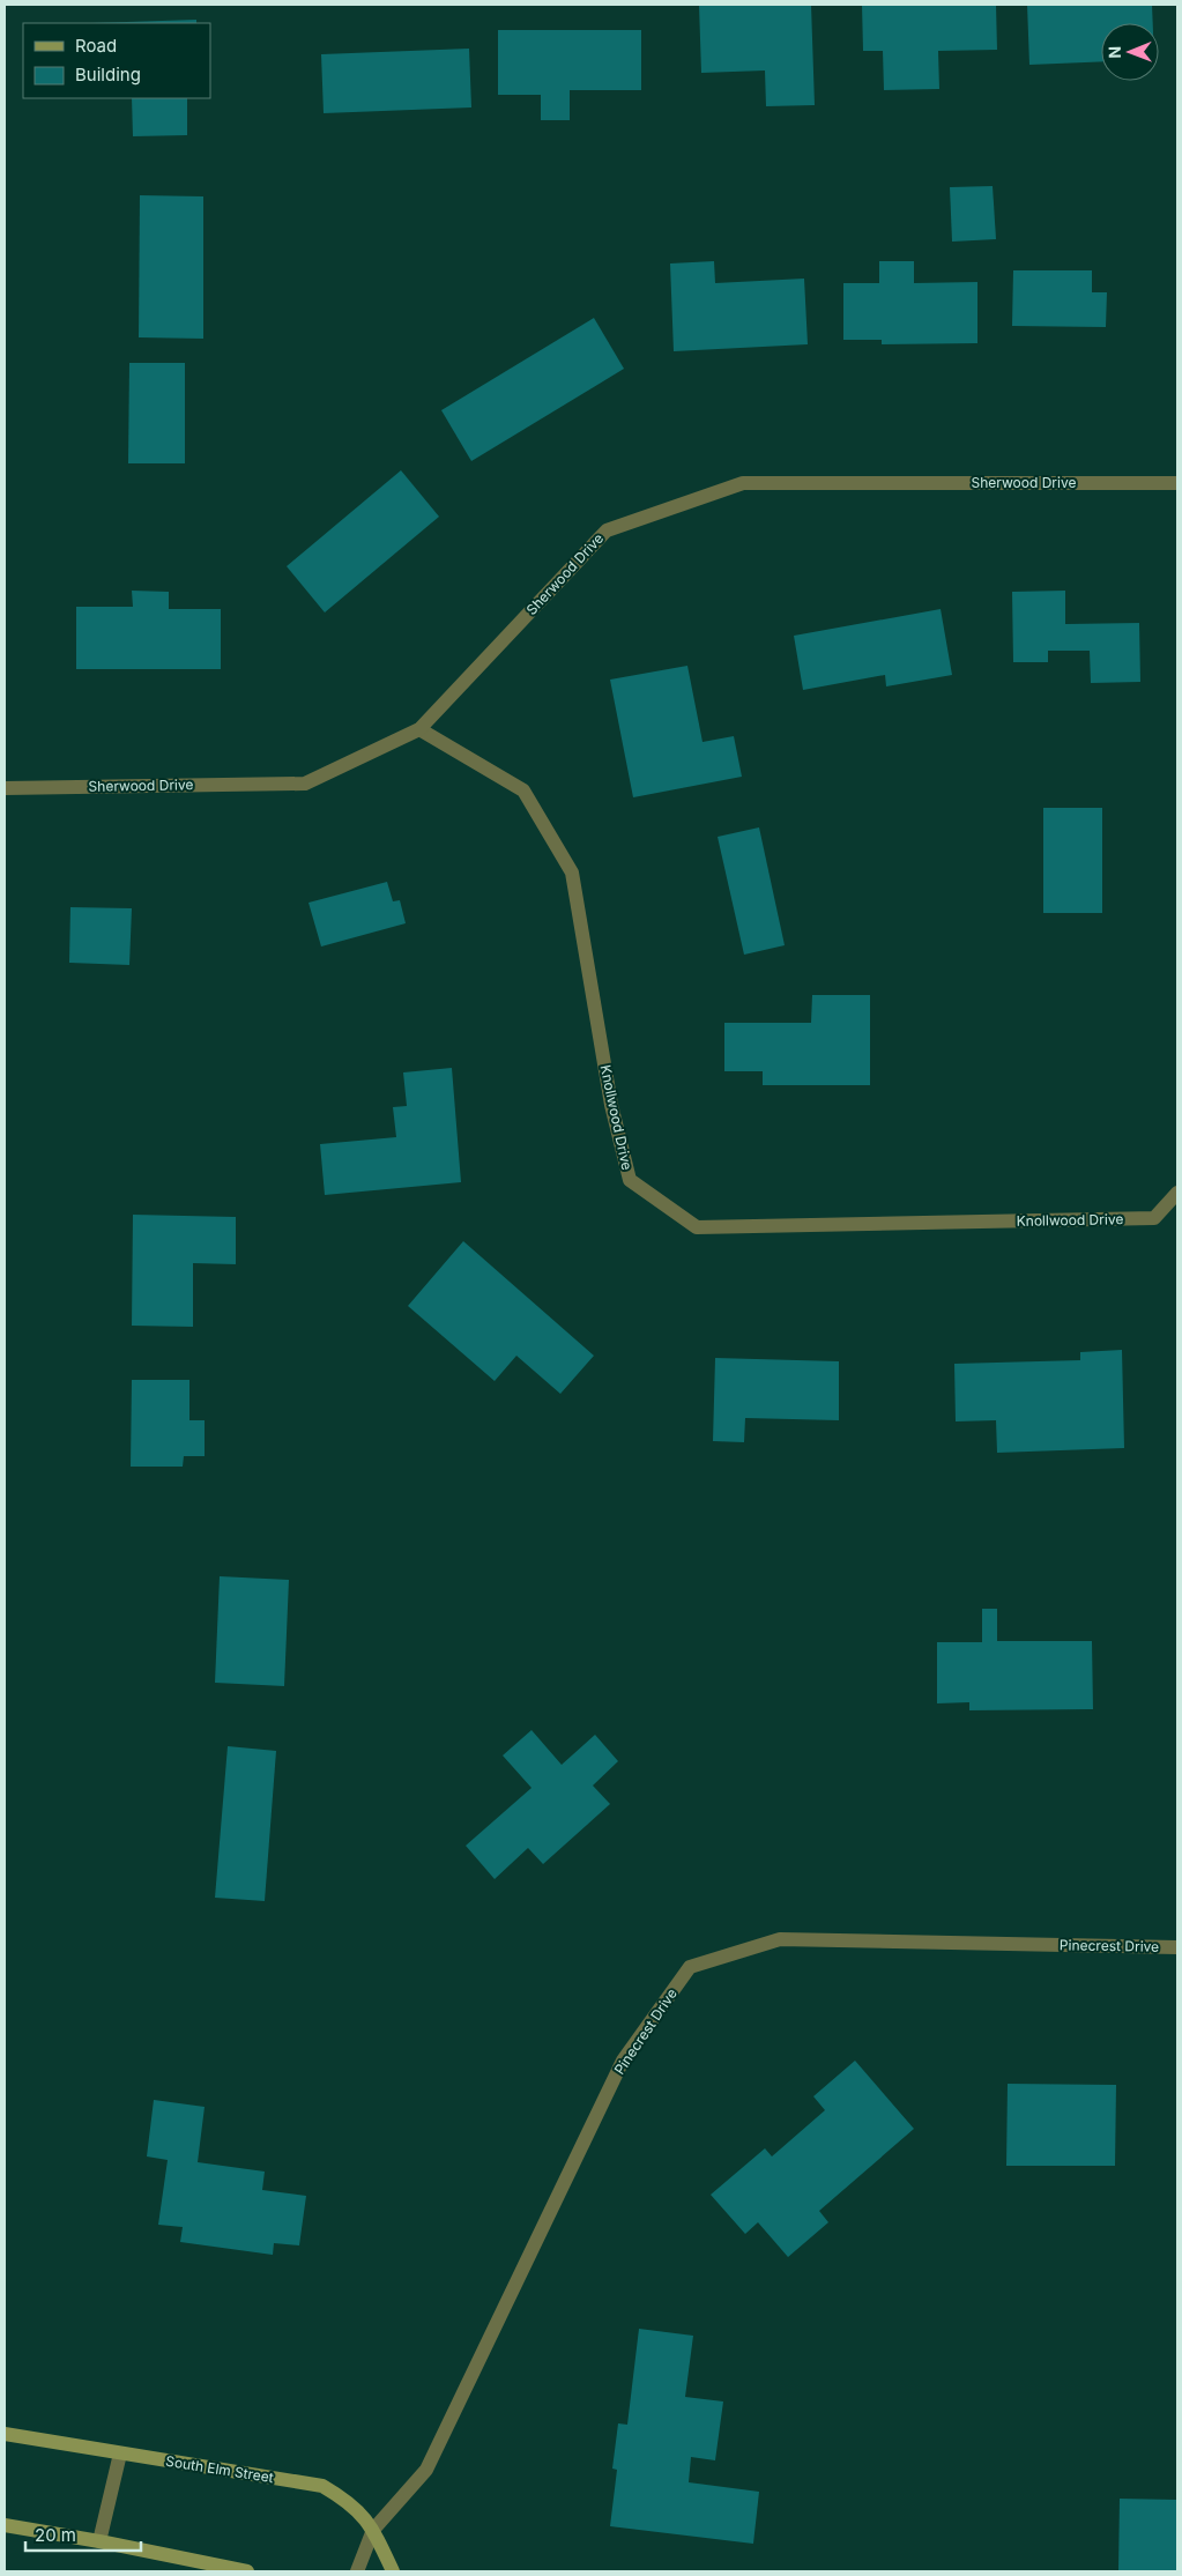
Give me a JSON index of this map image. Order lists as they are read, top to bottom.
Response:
{
  "streets": {
    "street": [
      "Sherwood Drive",
      "Knollwood Drive",
      "Pinecrest Drive",
      "South Elm Street"
    ]
  },
  "crossings": [
    ["Sherwood Drive", "Knollwood Drive"],
    ["Pinecrest Drive", "South Elm Street"]
  ],
  "legend": ["Road", "Building"],
  "scale_bar": "20 m",
  "north": "left"
}
